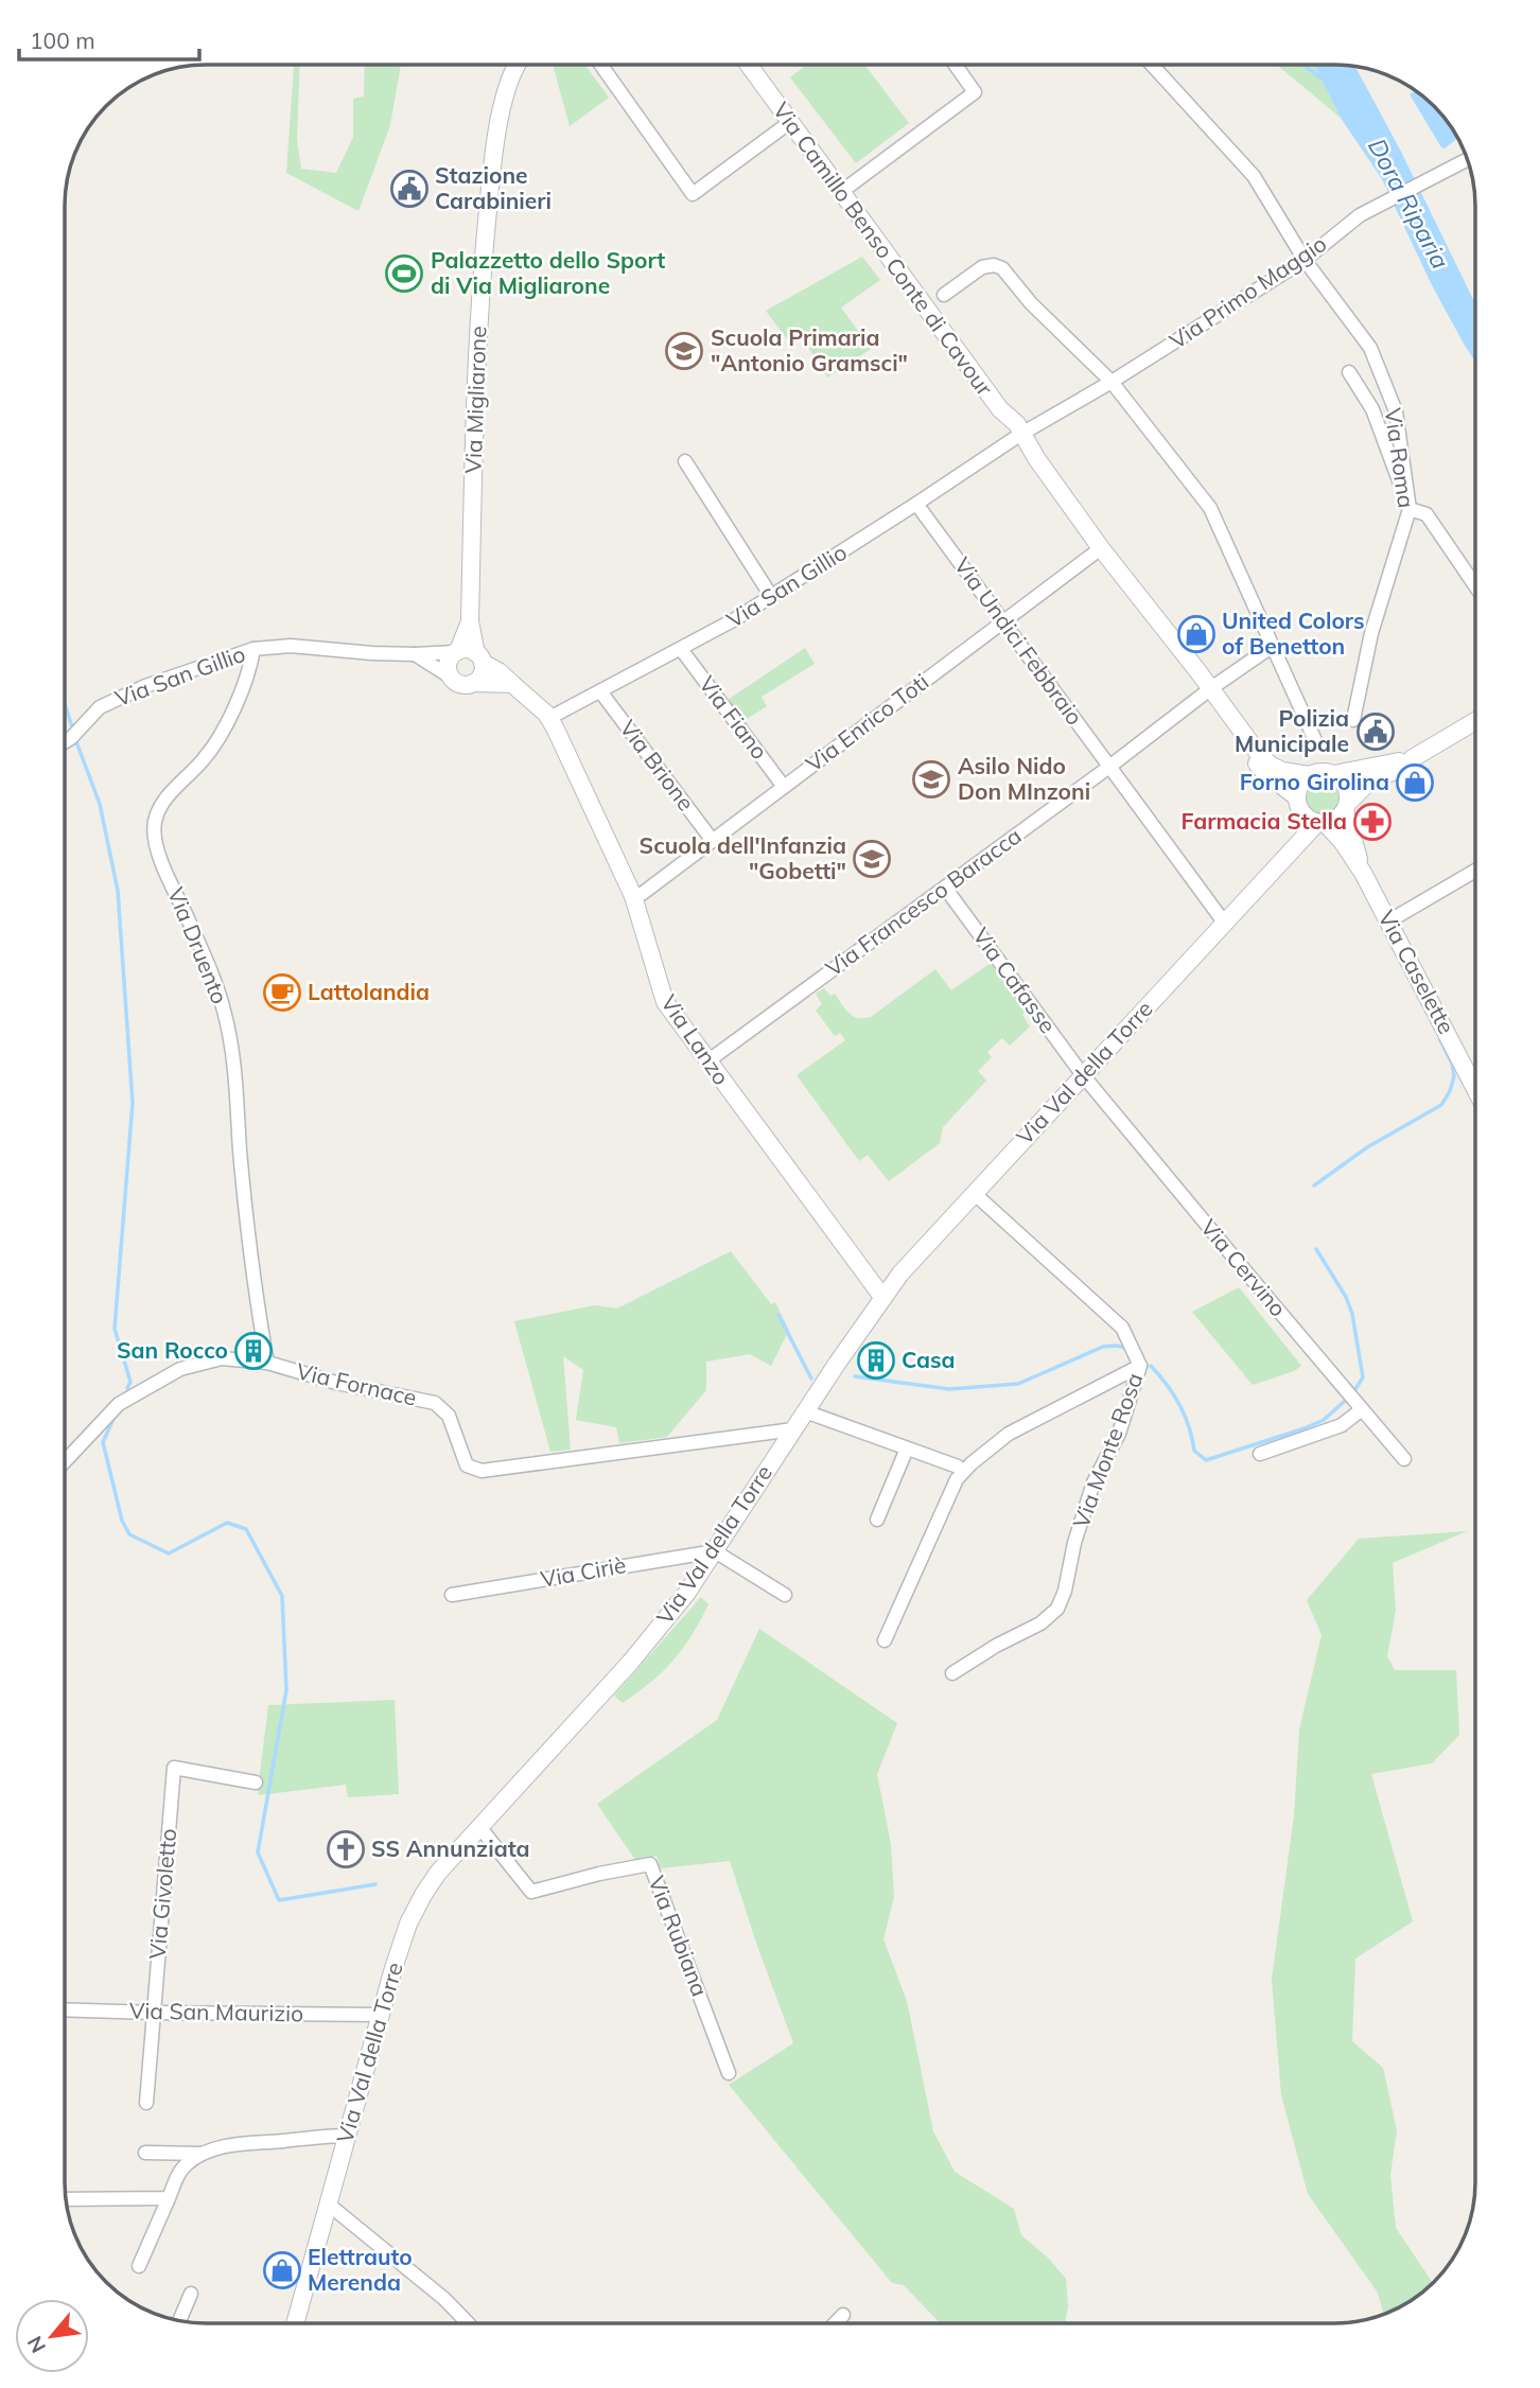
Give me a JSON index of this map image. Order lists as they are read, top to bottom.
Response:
{
  "streets": {
    "street": [
      "Via Camillo Benso Conte di Cavour",
      "Via Primo Maggio",
      "Via Migliarone",
      "Via Roma",
      "Via San Gillio",
      "Via Undici Febbraio",
      "Via Fiano",
      "Via Enrico Toti",
      "Via Brione",
      "Via Francesco Baracca",
      "Via Druento",
      "Via Caselette",
      "Via Cafasse",
      "Via Lanzo",
      "Via Val della Torre",
      "Via Cervino",
      "Via Fornace",
      "Via Monte Rosa",
      "Via Ciriè",
      "Via Givoletto",
      "Via Rubiana",
      "Via San Maurizio"
    ]
  },
  "crossings": [
    ["Via Camillo Benso Conte di Cavour", "Via Primo Maggio"],
    ["Via Camillo Benso Conte di Cavour", "Via San Gillio"],
    ["Via Camillo Benso Conte di Cavour", "Via Enrico Toti"],
    ["Via Camillo Benso Conte di Cavour", "Via Francesco Baracca"],
    ["Via Camillo Benso Conte di Cavour", "Via Caselette"],
    ["Via Camillo Benso Conte di Cavour", "Via Val della Torre"],
    ["Via Primo Maggio", "Via Roma"],
    ["Via Primo Maggio", "Via San Gillio"],
    ["Via San Gillio", "Via Undici Febbraio"],
    ["Via San Gillio", "Via Fiano"],
    ["Via San Gillio", "Via Brione"],
    ["Via San Gillio", "Via Druento"],
    ["Via San Gillio", "Via Lanzo"],
    ["Via Undici Febbraio", "Via Enrico Toti"],
    ["Via Undici Febbraio", "Via Francesco Baracca"],
    ["Via Undici Febbraio", "Via Val della Torre"],
    ["Via Fiano", "Via Enrico Toti"],
    ["Via Enrico Toti", "Via Brione"],
    ["Via Enrico Toti", "Via Lanzo"],
    ["Via Francesco Baracca", "Via Cafasse"],
    ["Via Francesco Baracca", "Via Lanzo"],
    ["Via Druento", "Via Fornace"],
    ["Via Caselette", "Via Val della Torre"],
    ["Via Cafasse", "Via Val della Torre"],
    ["Via Cafasse", "Via Cervino"],
    ["Via Lanzo", "Via Val della Torre"],
    ["Via Val della Torre", "Via Cervino"],
    ["Via Val della Torre", "Via Fornace"],
    ["Via Val della Torre", "Via Monte Rosa"],
    ["Via Val della Torre", "Via Ciriè"],
    ["Via Val della Torre", "Via Rubiana"],
    ["Via Val della Torre", "Via San Maurizio"],
    ["Via Givoletto", "Via San Maurizio"]
  ],
  "water": ["Dora Riparia"],
  "places": {
    "public building": ["Stazione Carabinieri", "Polizia Municipale"],
    "sports": ["Palazzetto dello Sport di Via Migliarone"],
    "school or university": ["Scuola Primaria \"Antonio Gramsci\"", "Asilo Nido Don MInzoni", "Scuola dell'Infanzia \"Gobetti\""],
    "shop": ["United Colors of Benetton", "Forno Girolina", "Elettrauto Merenda"],
    "pharmacy": ["Farmacia Stella"],
    "cafe": ["Lattolandia"],
    "building": ["San Rocco", "Casa"],
    "church": ["SS Annunziata"]
  },
  "scale_bar": "100 m",
  "north": "bottom left"
}
